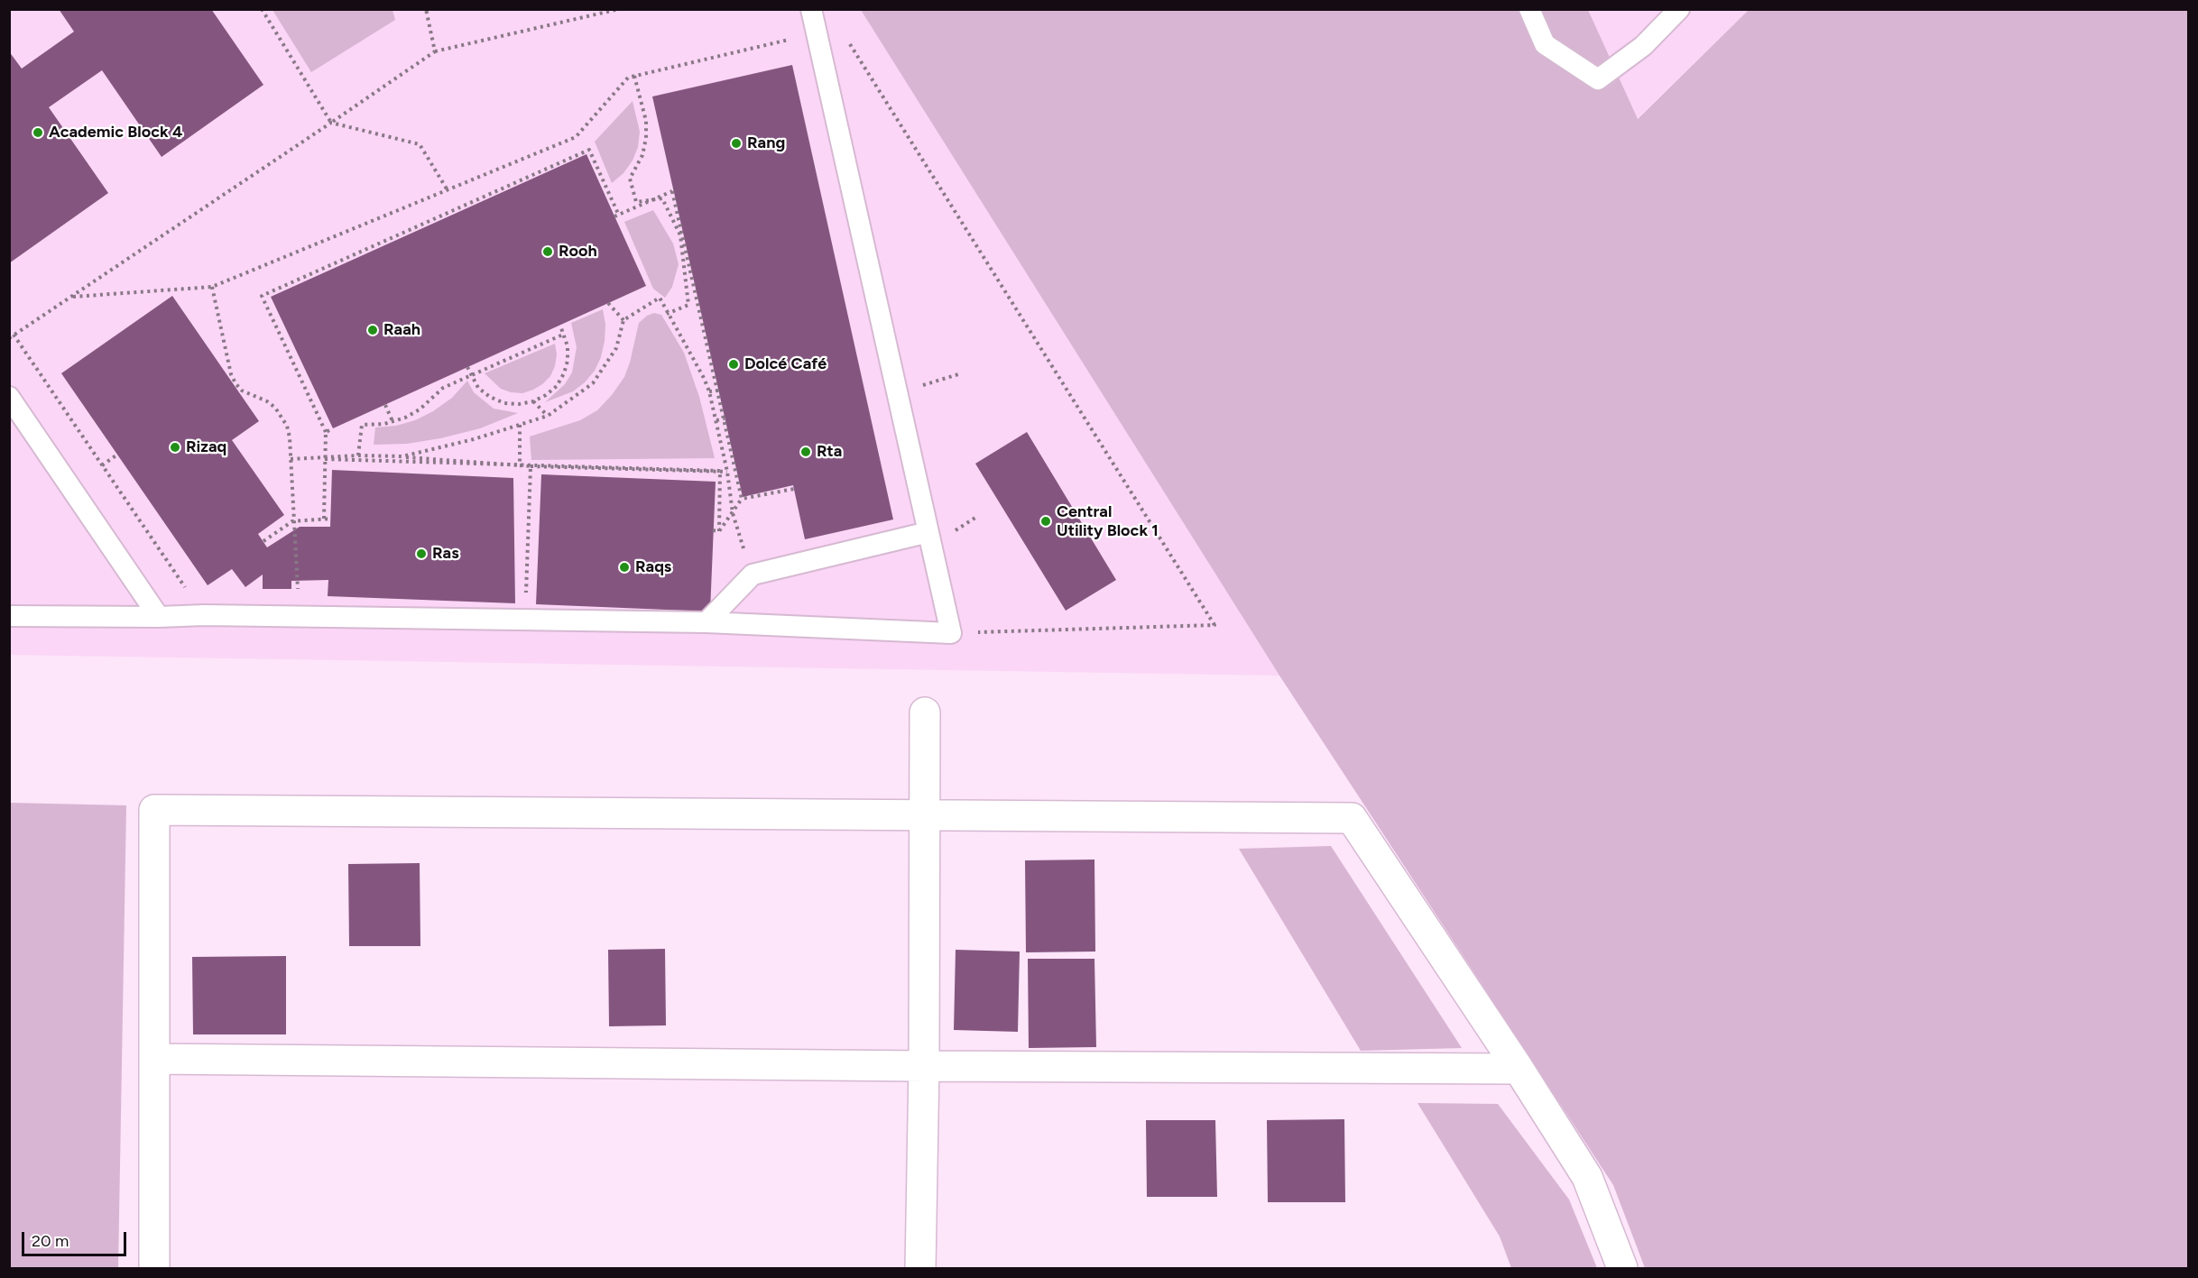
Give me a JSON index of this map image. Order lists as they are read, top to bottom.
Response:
{
  "places": [
    "Academic Block 4",
    "Rang",
    "Rooh",
    "Raah",
    "Dolcé Café",
    "Rizaq",
    "Rta",
    "Central Utility Block 1",
    "Ras",
    "Raqs"
  ],
  "scale_bar": "20 m"
}
